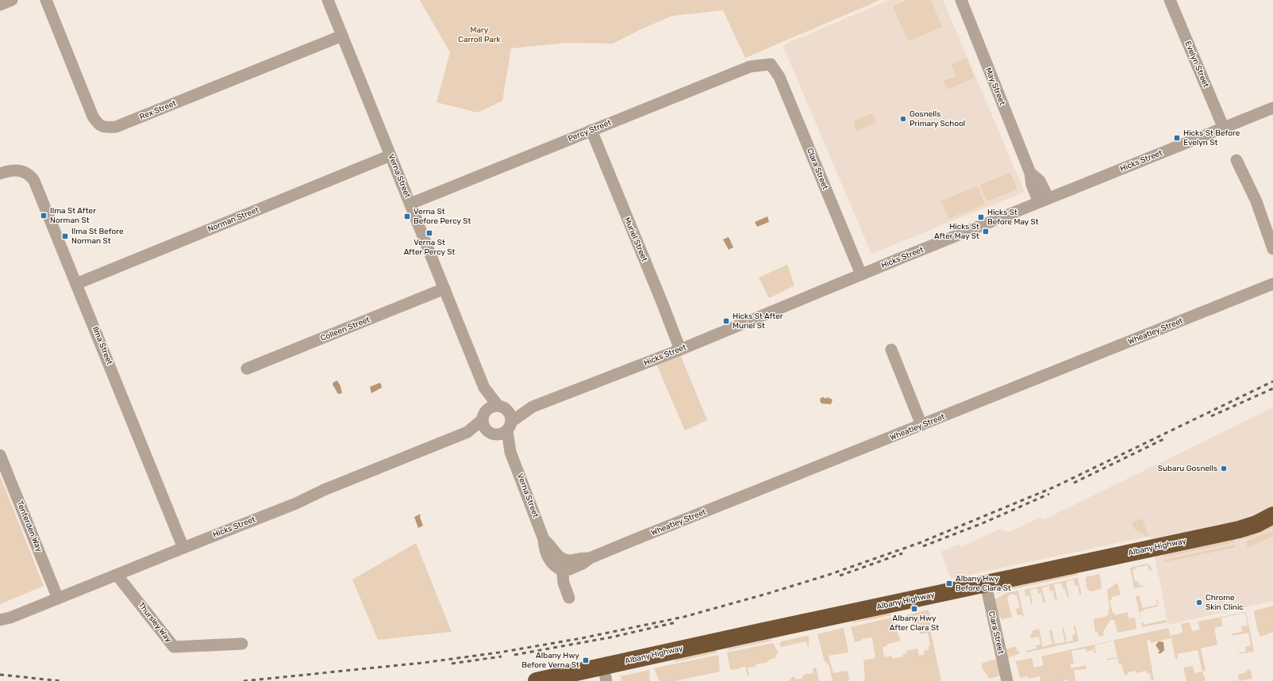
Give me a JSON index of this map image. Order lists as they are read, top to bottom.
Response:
{
  "streets": {
    "highway": ["Albany Highway"],
    "street": [
      "Evelyn Street",
      "May Street",
      "Rex Street",
      "Percy Street",
      "Hicks Street",
      "Clara Street",
      "Verna Street",
      "Norman Street",
      "Muriel Street",
      "Colleen Street",
      "Wheatley Street",
      "Ilma Street",
      "Tenterden Way",
      "Thursley Way"
    ]
  },
  "crossings": [
    ["Evelyn Street", "Hicks Street"],
    ["May Street", "Hicks Street"],
    ["Rex Street", "Verna Street"],
    ["Percy Street", "Clara Street"],
    ["Percy Street", "Verna Street"],
    ["Percy Street", "Muriel Street"],
    ["Hicks Street", "Clara Street"],
    ["Hicks Street", "Verna Street"],
    ["Hicks Street", "Muriel Street"],
    ["Hicks Street", "Ilma Street"],
    ["Hicks Street", "Tenterden Way"],
    ["Hicks Street", "Thursley Way"],
    ["Clara Street", "Albany Highway"],
    ["Verna Street", "Norman Street"],
    ["Verna Street", "Colleen Street"],
    ["Verna Street", "Wheatley Street"],
    ["Norman Street", "Ilma Street"]
  ],
  "parks": ["Mary Carroll Park"],
  "places": {
    "other": ["Gosnells Primary School", "Subaru Gosnells", "Chrome Skin Clinic"],
    "transit": [
      "Hicks St Before Evelyn St",
      "Ilma St After Norman St",
      "Verna St Before Percy St",
      "Hicks St Before May St",
      "Hicks St After May St",
      "Verna St After Percy St",
      "Ilma St Before Norman St",
      "Hicks St After Muriel St",
      "Albany Hwy Before Clara St",
      "Albany Hwy After Clara St",
      "Albany Hwy Before Verna St"
    ]
  }
}
